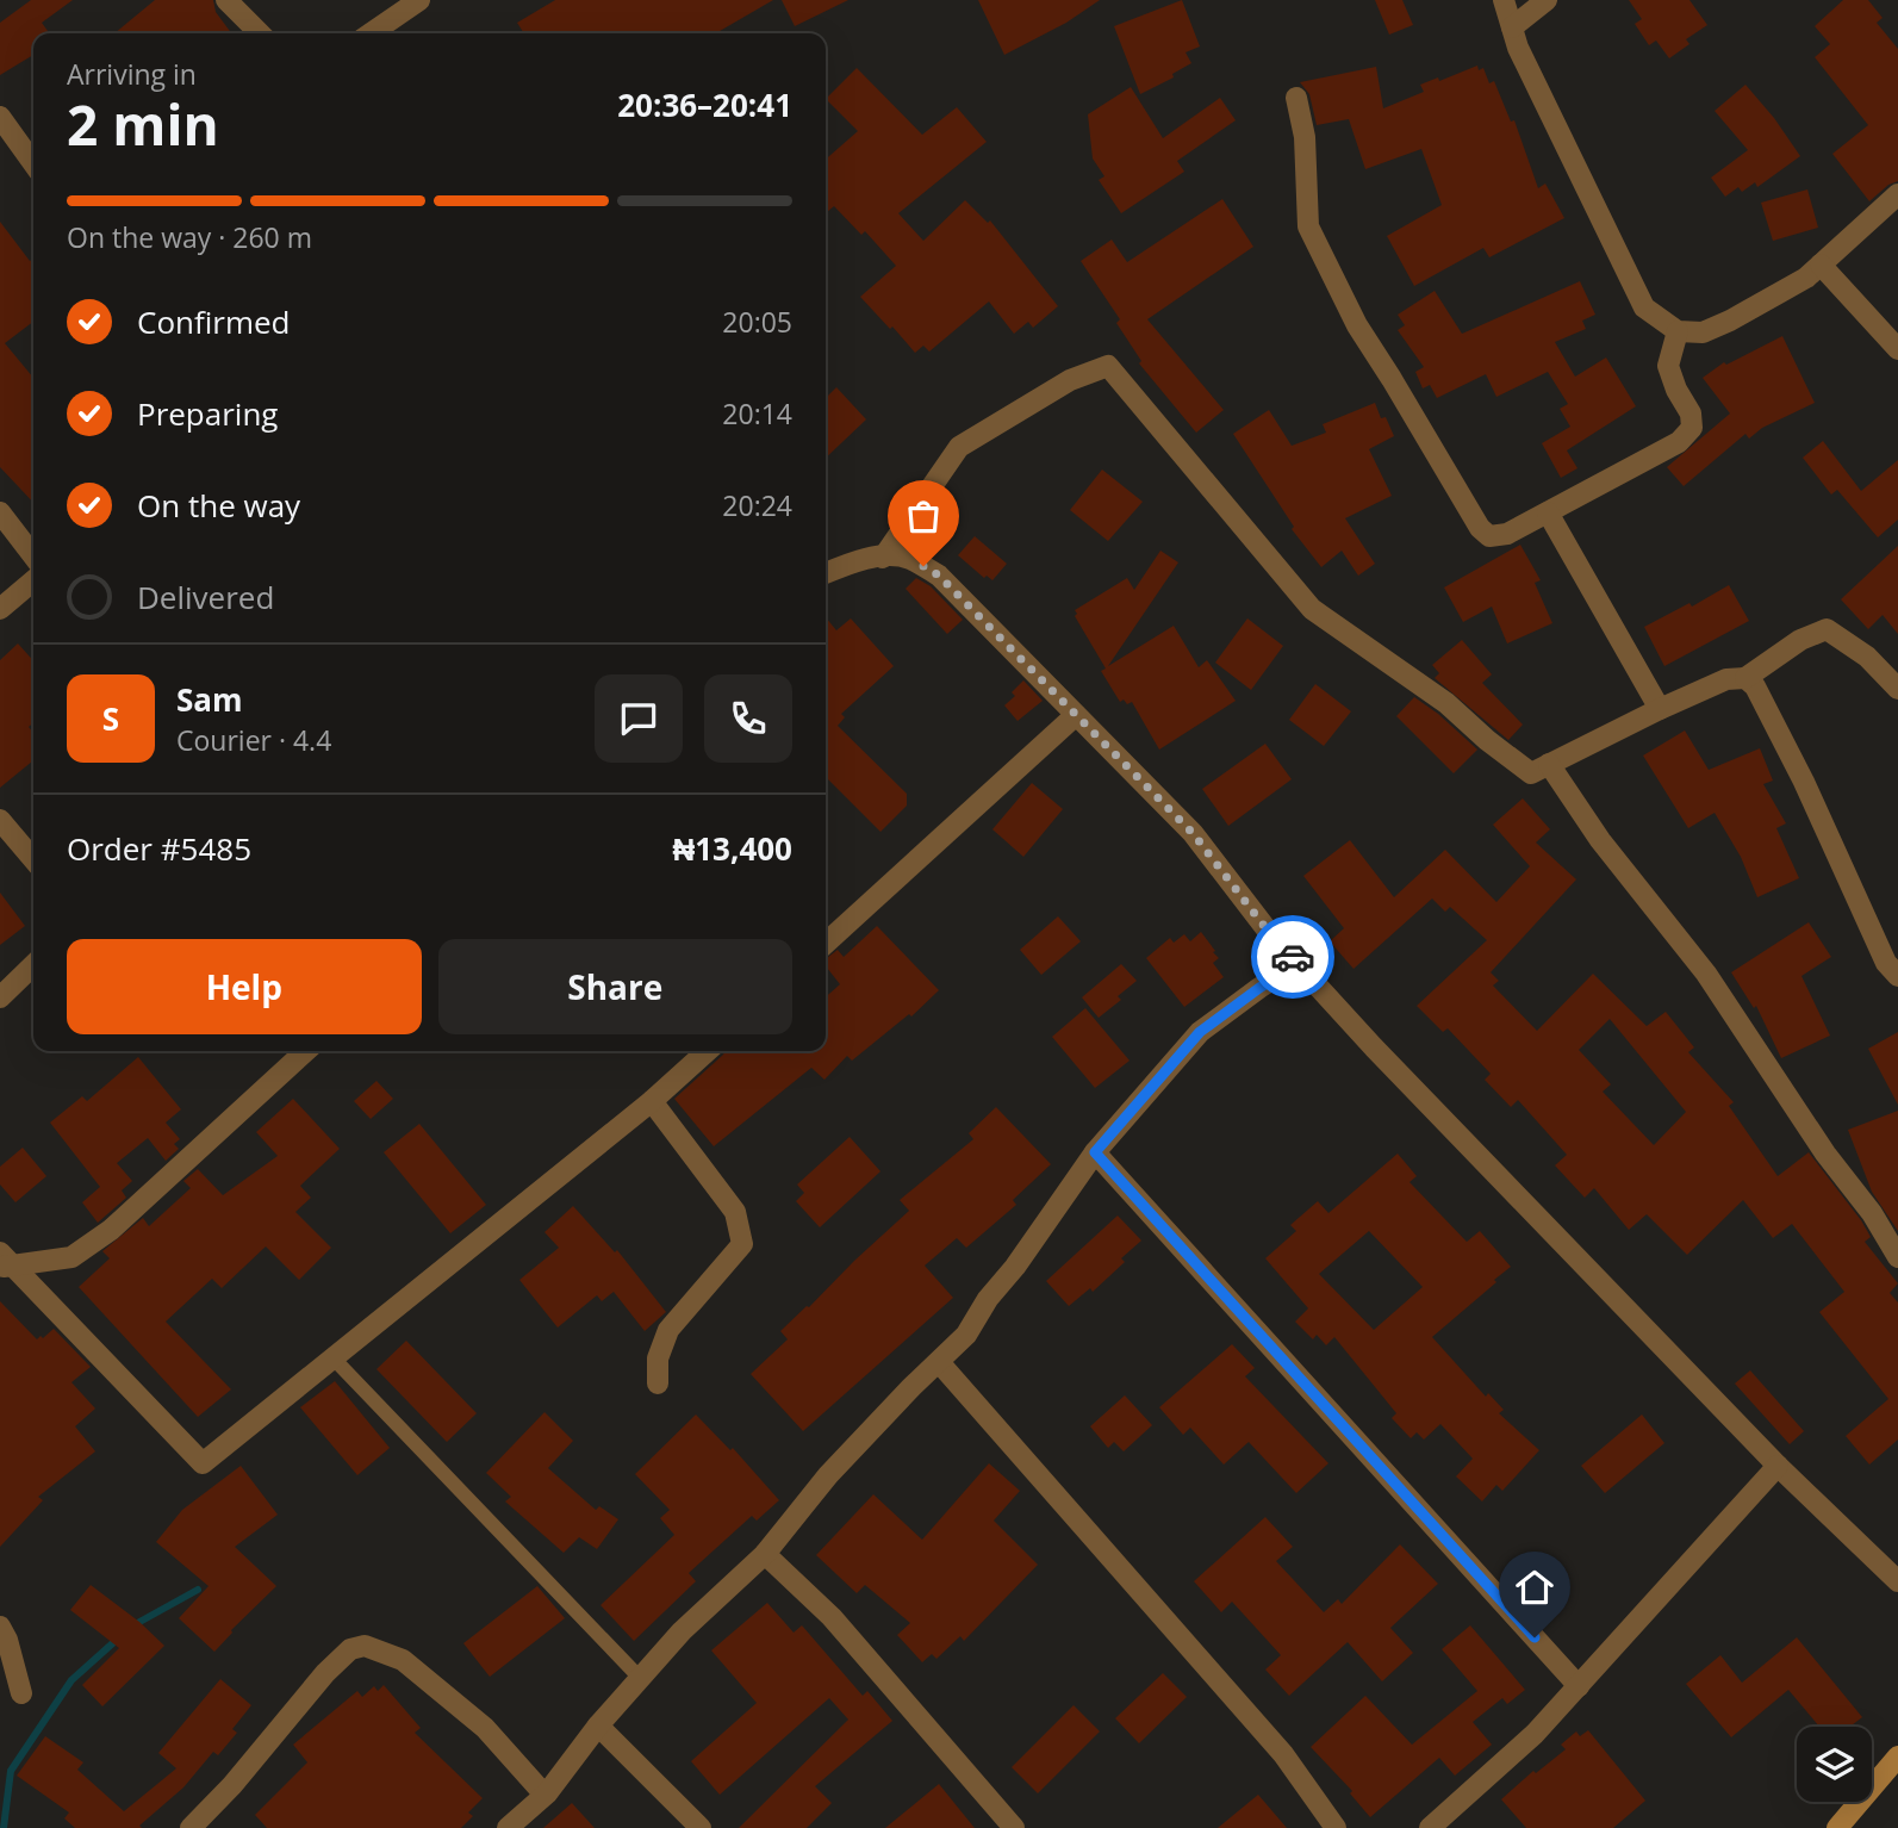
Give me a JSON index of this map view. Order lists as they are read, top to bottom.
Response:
{
  "page": {
    "heading": ["2 min", "Arriving in", "20:36–20:41"],
    "panel": [
      "Sam",
      "Courier · 4.4",
      "Order #5485",
      "₦13,400"
    ],
    "bar": "On the way · 260 m",
    "list": [
      ["Confirmed", "20:05"],
      ["Preparing", "20:14"],
      ["On the way", "20:24"],
      "Delivered"
    ],
    "round": "S",
    "buttons": ["Help", "Share"]
  }
}
